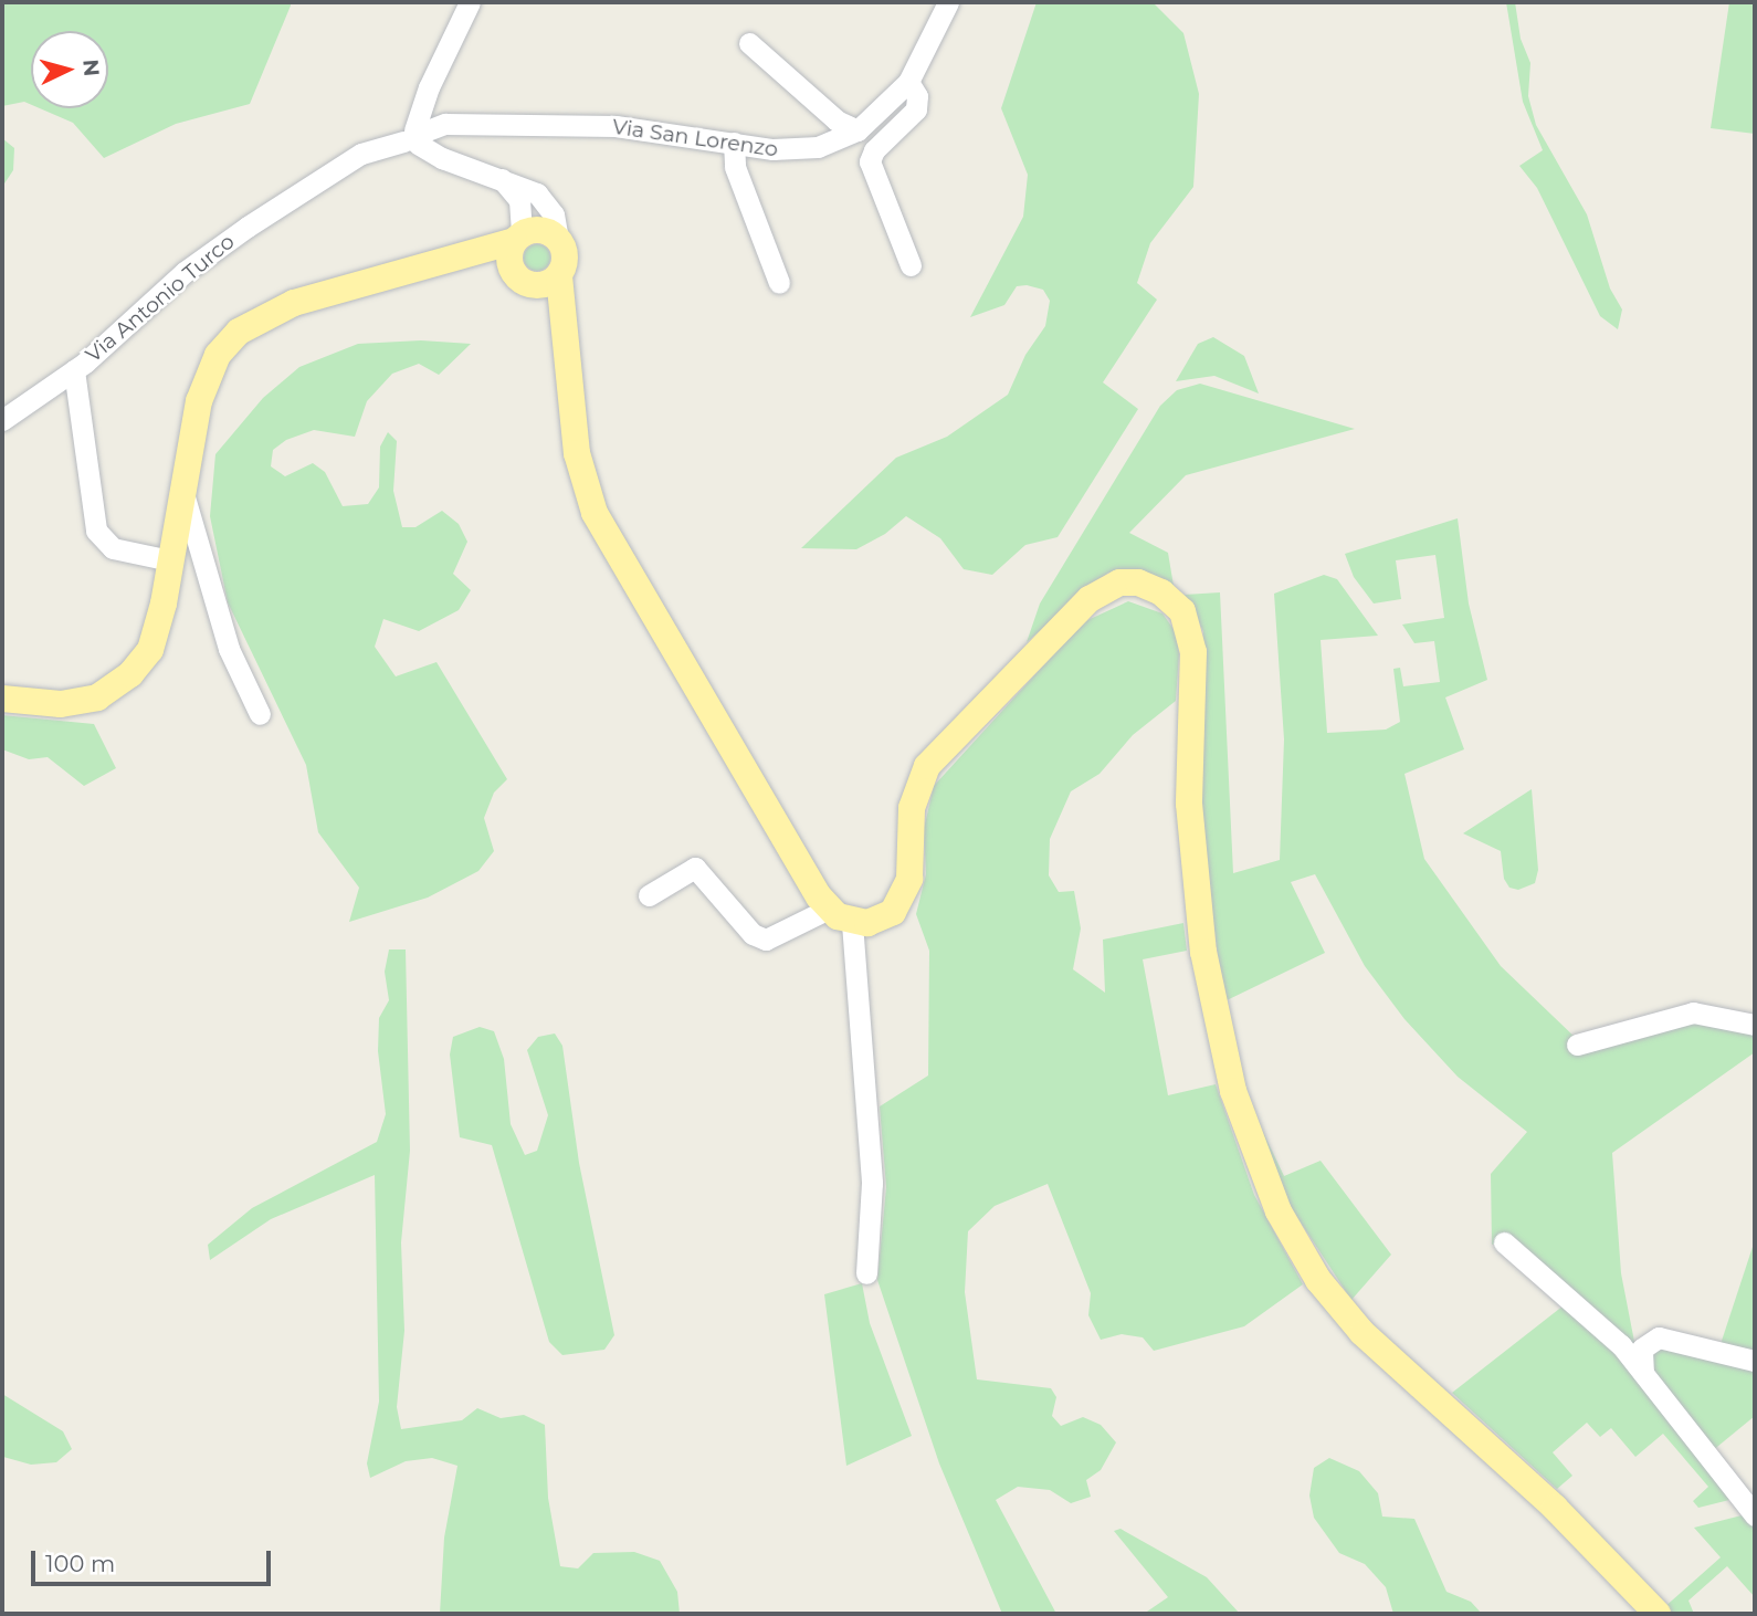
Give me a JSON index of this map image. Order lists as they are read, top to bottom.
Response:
{
  "streets": {
    "street": ["Via San Lorenzo", "Via Antonio Turco"]
  },
  "crossings": [
    ["Via San Lorenzo", "Via Antonio Turco"]
  ],
  "scale_bar": "100 m",
  "north": "right"
}
